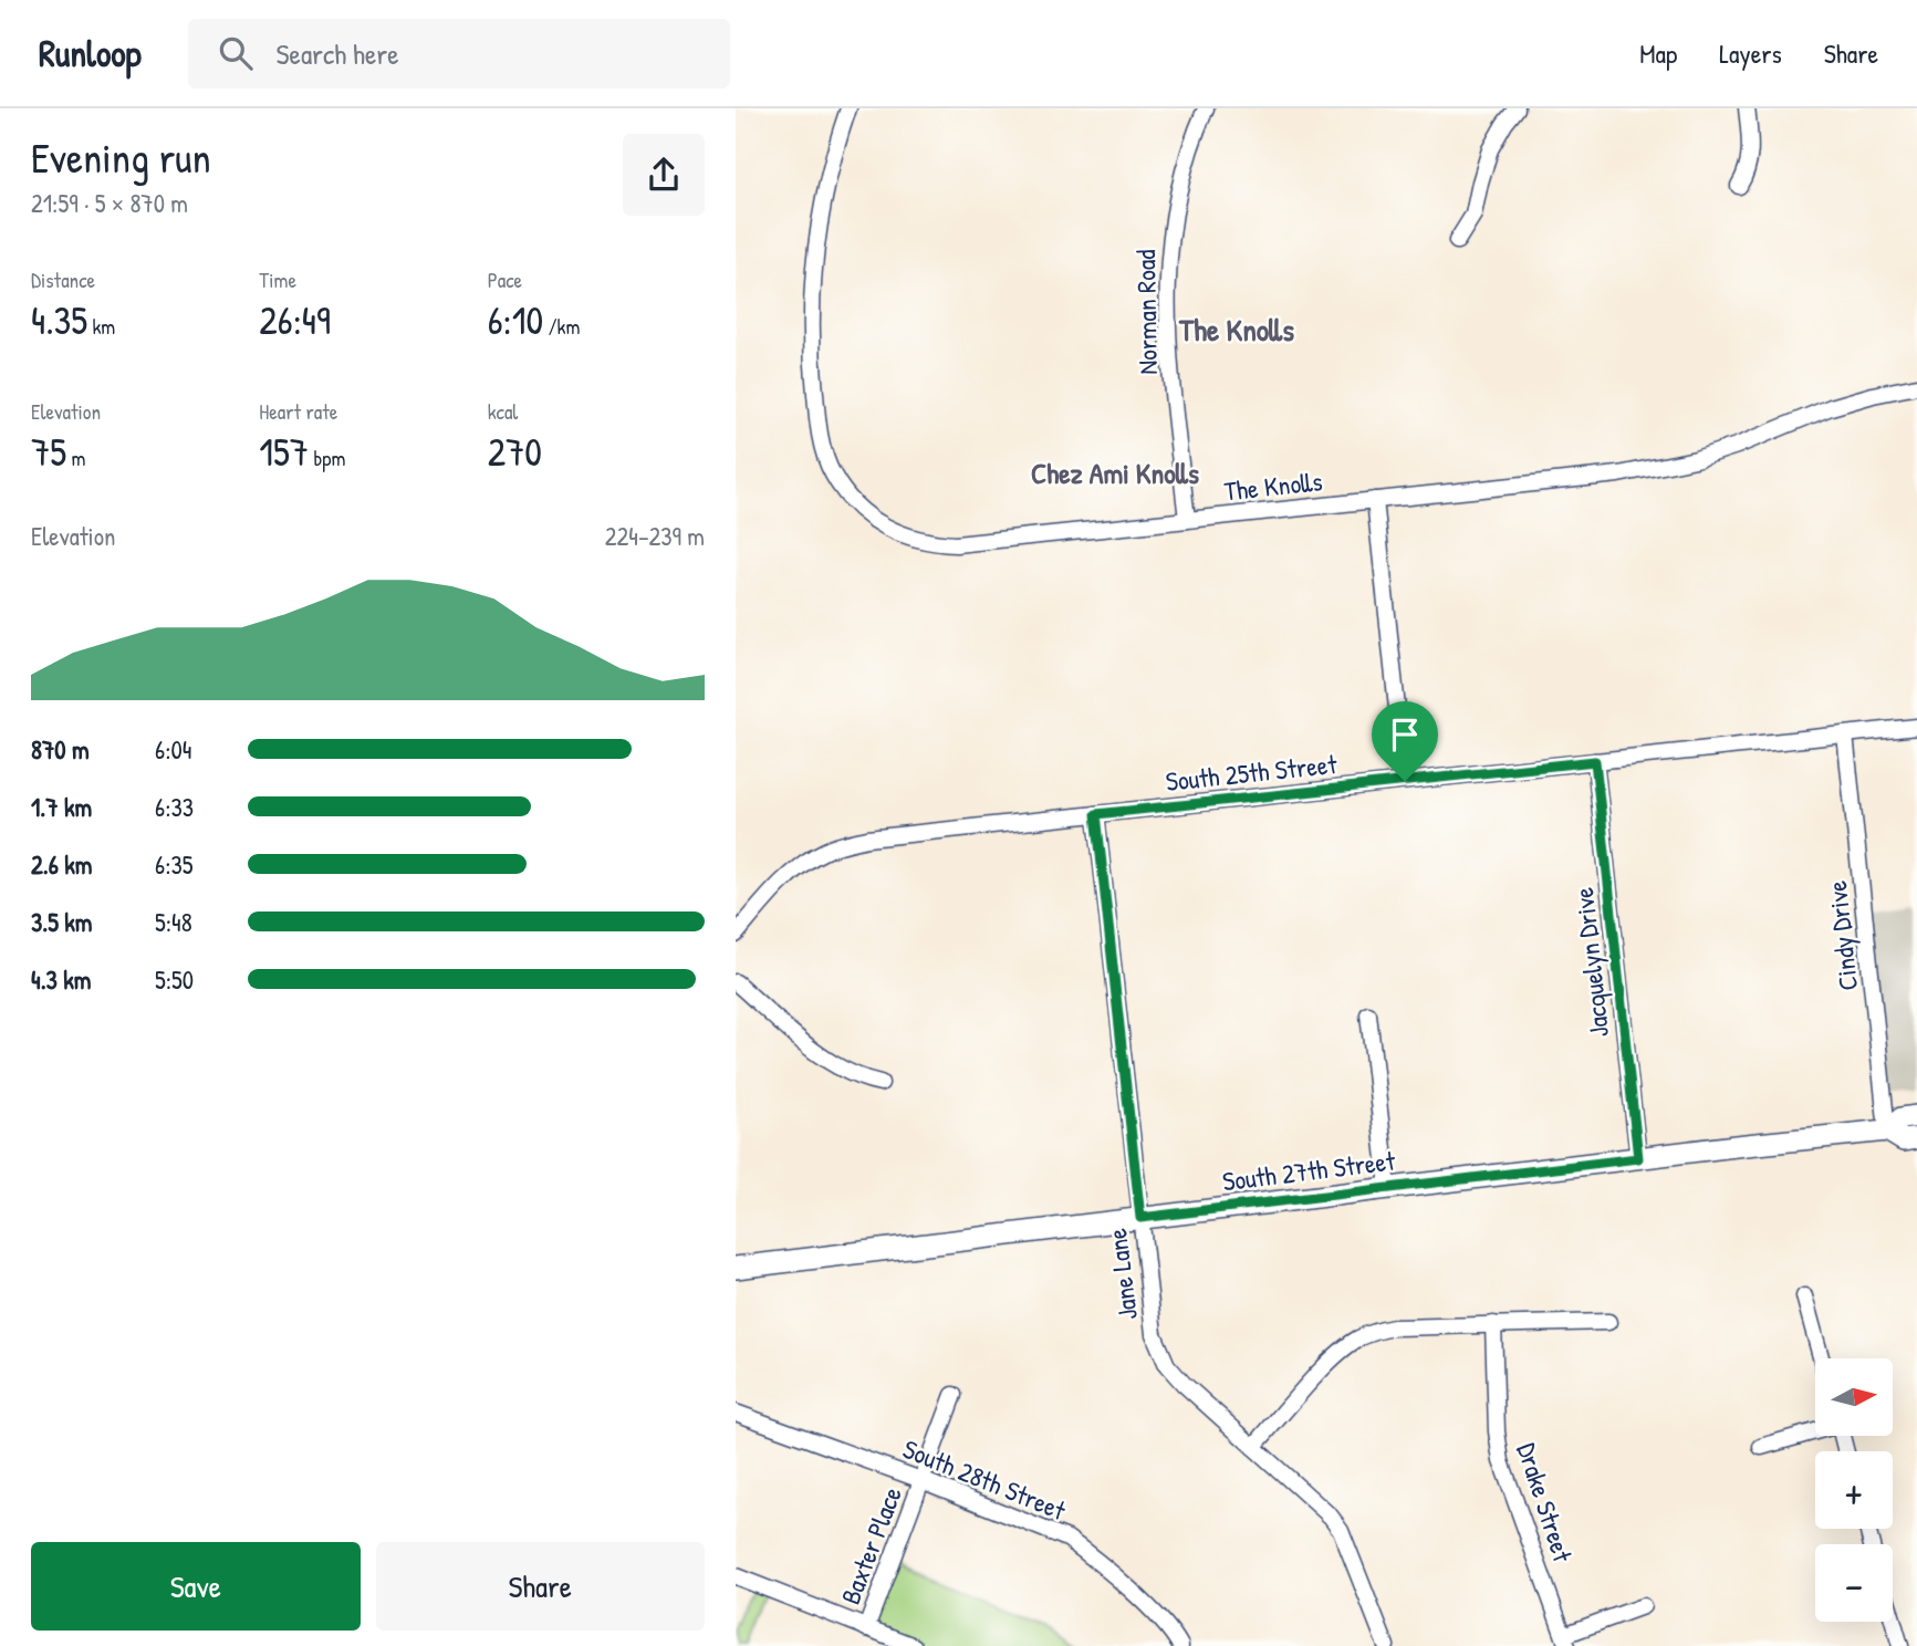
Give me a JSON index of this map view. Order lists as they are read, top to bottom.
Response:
{
  "streets": {
    "main road": ["South 27th Street"],
    "street": [
      "Norman Road",
      "The Knolls",
      "South 25th Street",
      "Cindy Drive",
      "Jacquelyn Drive",
      "Jane Lane",
      "South 28th Street",
      "Drake Street",
      "Baxter Place"
    ]
  },
  "crossings": [
    ["Norman Road", "The Knolls"],
    ["South 25th Street", "Cindy Drive"],
    ["South 25th Street", "Jacquelyn Drive"],
    ["South 25th Street", "Jane Lane"],
    ["Cindy Drive", "South 27th Street"],
    ["Jacquelyn Drive", "South 27th Street"],
    ["South 27th Street", "Jane Lane"],
    ["South 28th Street", "Baxter Place"]
  ],
  "districts": ["The Knolls", "Chez Ami Knolls"],
  "north": "right",
  "page": {
    "header": "Runloop",
    "search": "Search here",
    "nav": ["Map", "Layers", "Share"],
    "heading": ["Evening run", "21:59 · 5 × 870 m"],
    "stats": [
      ["Distance", "4.35 km"],
      ["Time", "26:49"],
      ["Pace", "6:10 /km"],
      ["Elevation", "75 m"],
      ["Heart rate", "157 bpm"],
      ["kcal", "270"]
    ],
    "chart": ["Elevation", "224–239 m"],
    "list": [
      {
        "name": "870 m",
        "note": "6:04"
      },
      {
        "name": "1.7 km",
        "note": "6:33"
      },
      {
        "name": "2.6 km",
        "note": "6:35"
      },
      {
        "name": "3.5 km",
        "note": "5:48"
      },
      {
        "name": "4.3 km",
        "note": "5:50"
      }
    ],
    "map_buttons": ["+", "−"],
    "buttons": ["Save", "Share"]
  }
}
